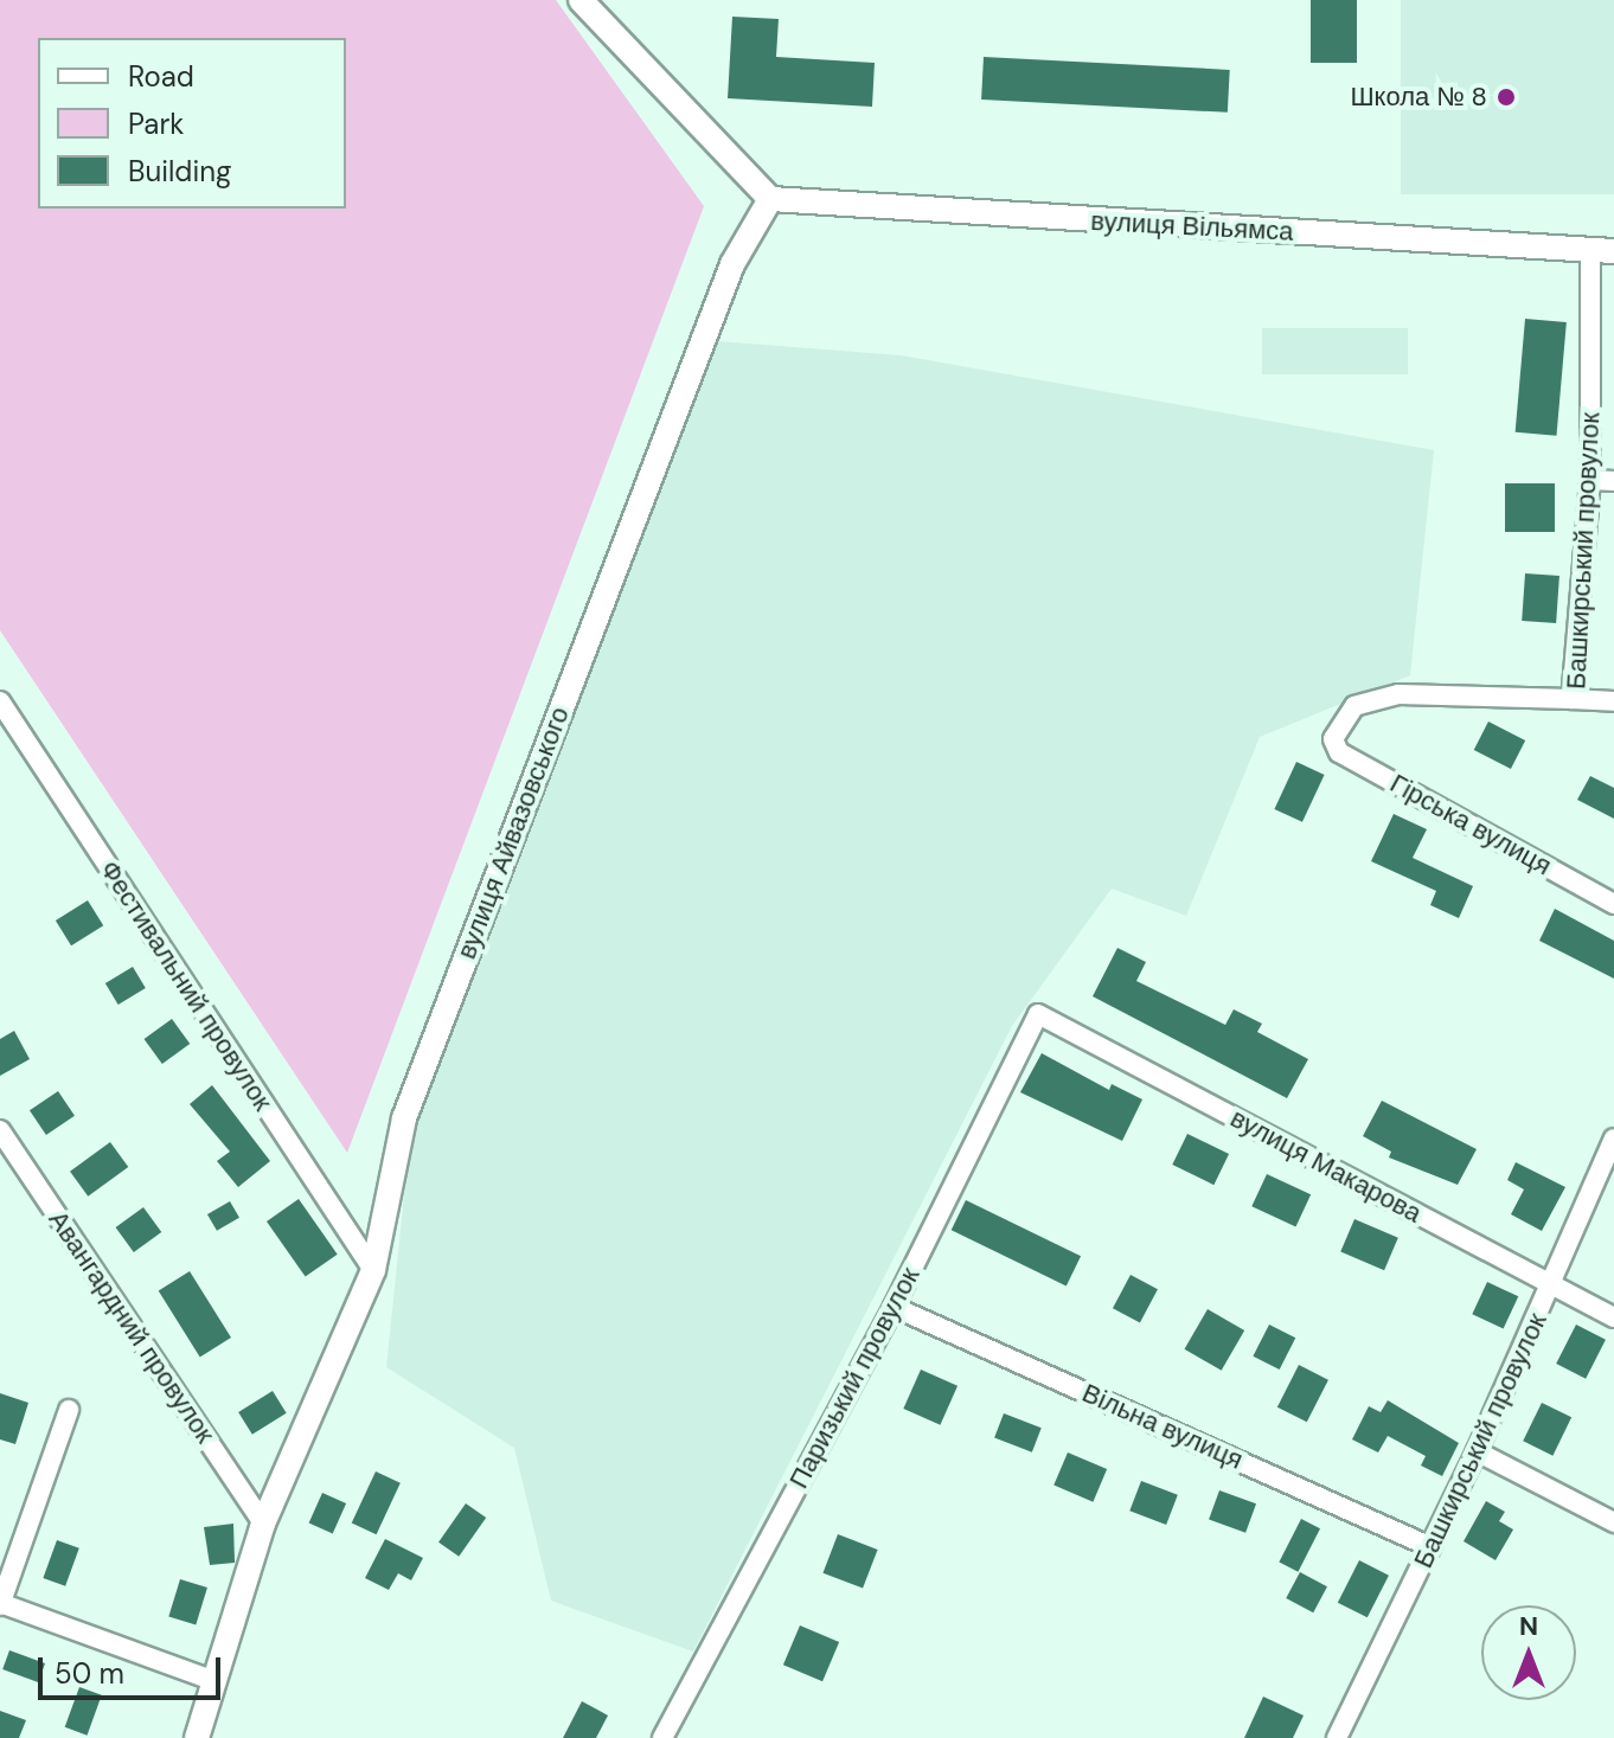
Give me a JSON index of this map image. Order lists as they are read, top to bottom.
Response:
{
  "streets": {
    "street": [
      "вулиця Вільямса",
      "Башкирський провулок",
      "Гірська вулиця",
      "вулиця Айвазовського",
      "Фестивальний провулок",
      "вулиця Макарова",
      "Авангардний провулок",
      "Паризький провулок",
      "Вільна вулиця"
    ]
  },
  "crossings": [
    ["вулиця Вільямса", "Башкирський провулок"],
    ["вулиця Вільямса", "вулиця Айвазовського"],
    ["Башкирський провулок", "Гірська вулиця"],
    ["Башкирський провулок", "вулиця Макарова"],
    ["Башкирський провулок", "Вільна вулиця"],
    ["вулиця Айвазовського", "Фестивальний провулок"],
    ["вулиця Айвазовського", "Авангардний провулок"],
    ["вулиця Макарова", "Паризький провулок"],
    ["Паризький провулок", "Вільна вулиця"]
  ],
  "places": ["Школа № 8"],
  "legend": ["Road", "Park", "Building"],
  "scale_bar": "50 m",
  "north": "top"
}
